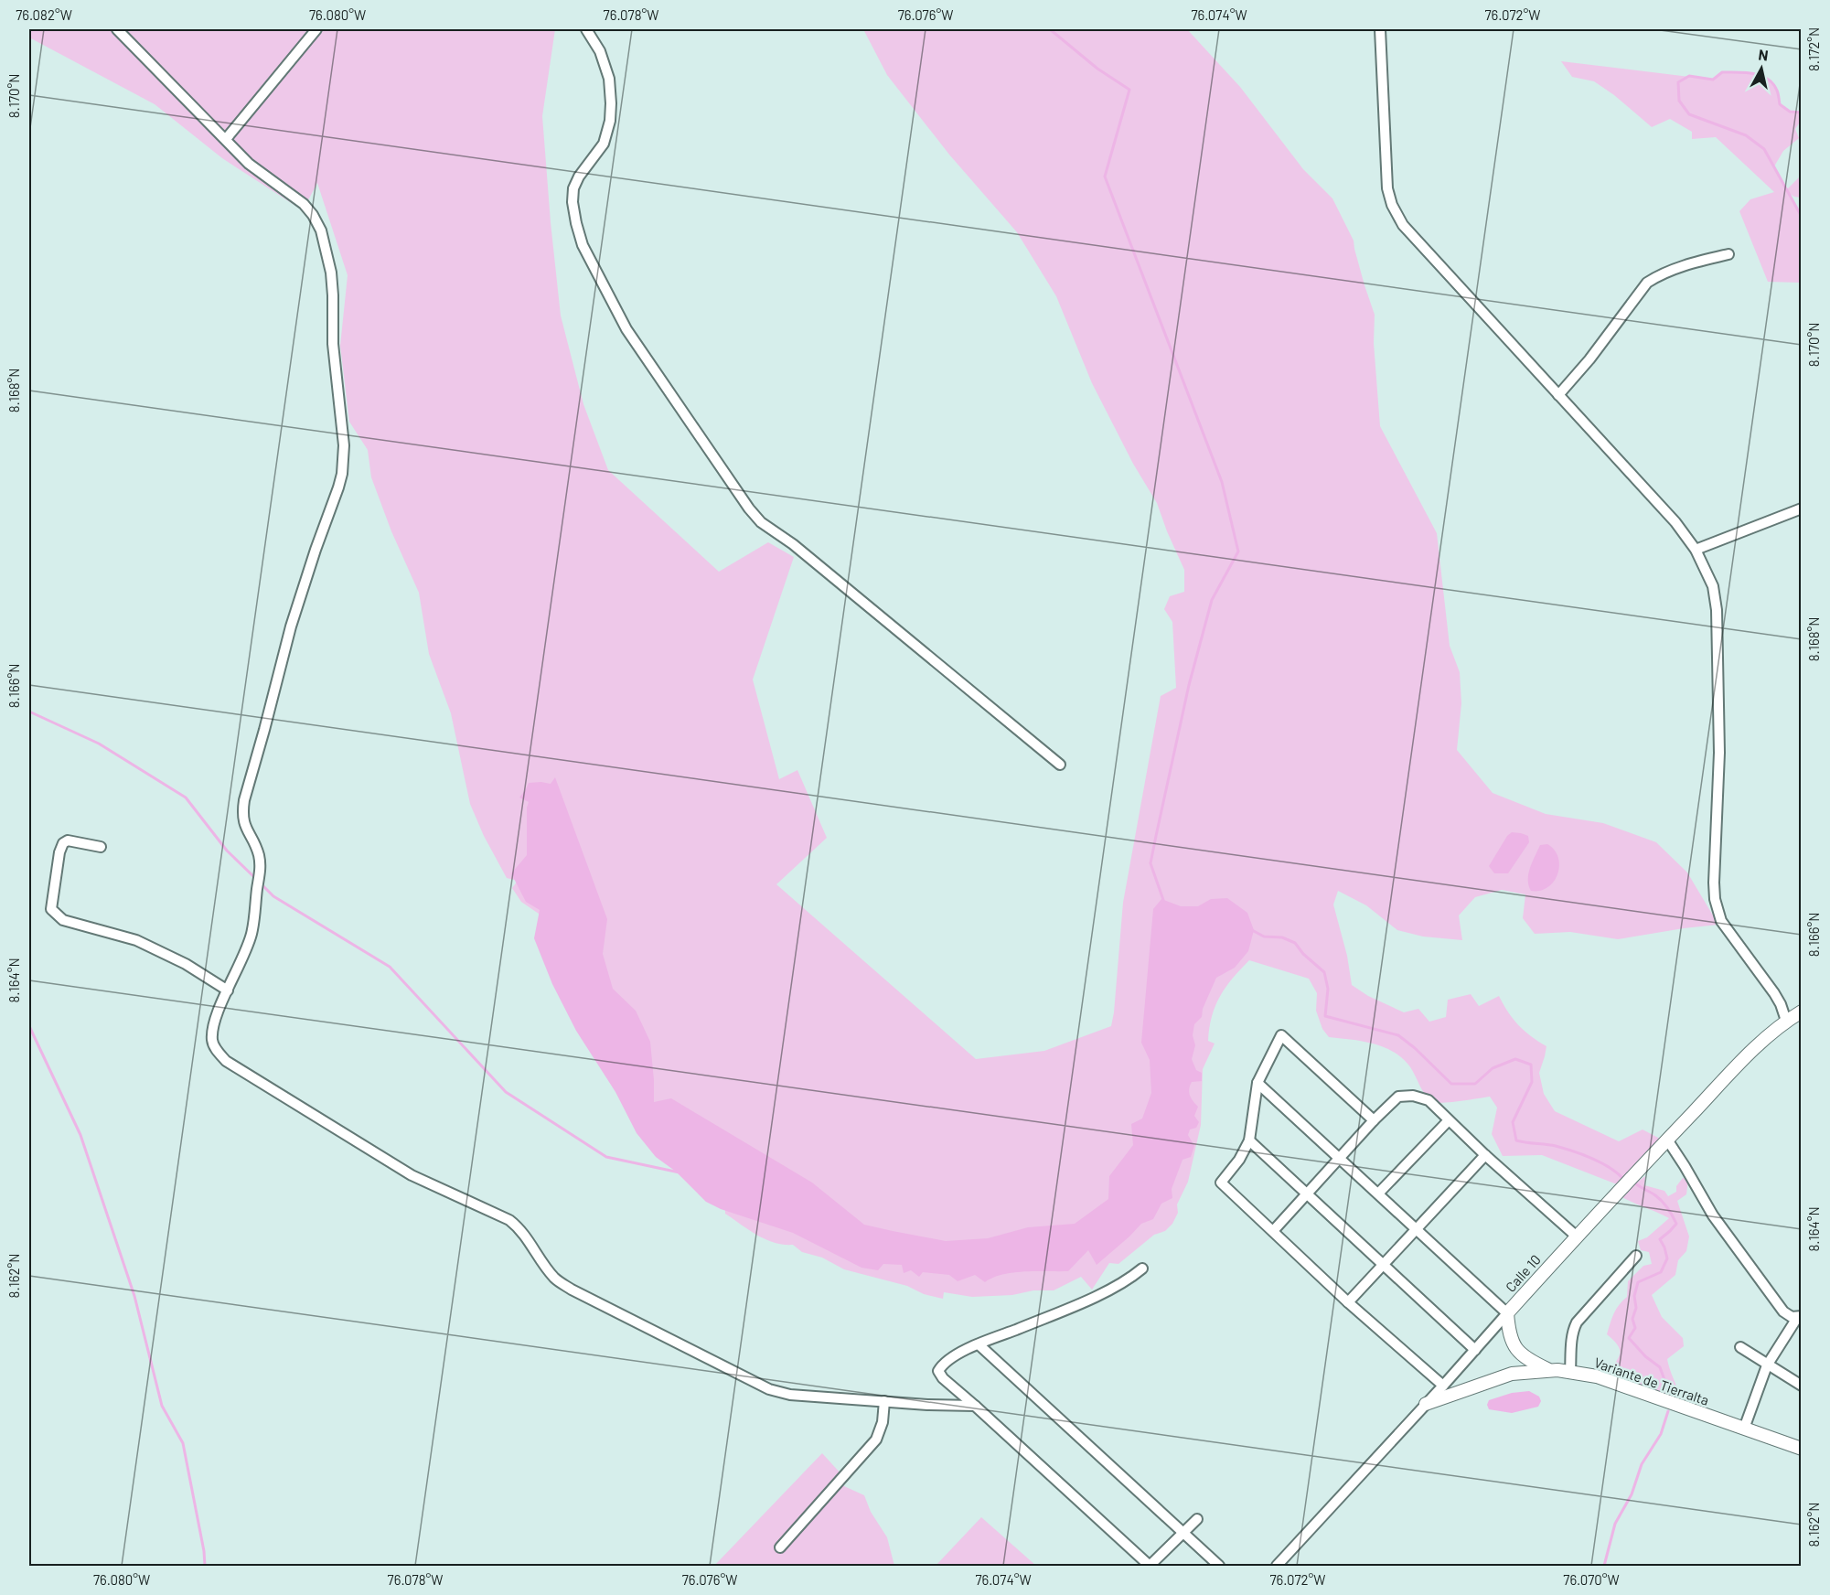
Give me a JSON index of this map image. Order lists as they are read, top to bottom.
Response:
{
  "streets": {
    "main road": ["Calle 10", "Variante de Tierralta"]
  },
  "crossings": [
    ["Calle 10", "Variante de Tierralta"]
  ],
  "north": "top",
  "coordinates": [
    "76.082°W",
    "76.080°W",
    "76.078°W",
    "76.076°W",
    "76.074°W",
    "76.072°W",
    "8.172°N",
    "8.170°N",
    "8.168°N",
    "8.166°N",
    "8.164°N",
    "8.162°N",
    "76.070°W"
  ]
}
